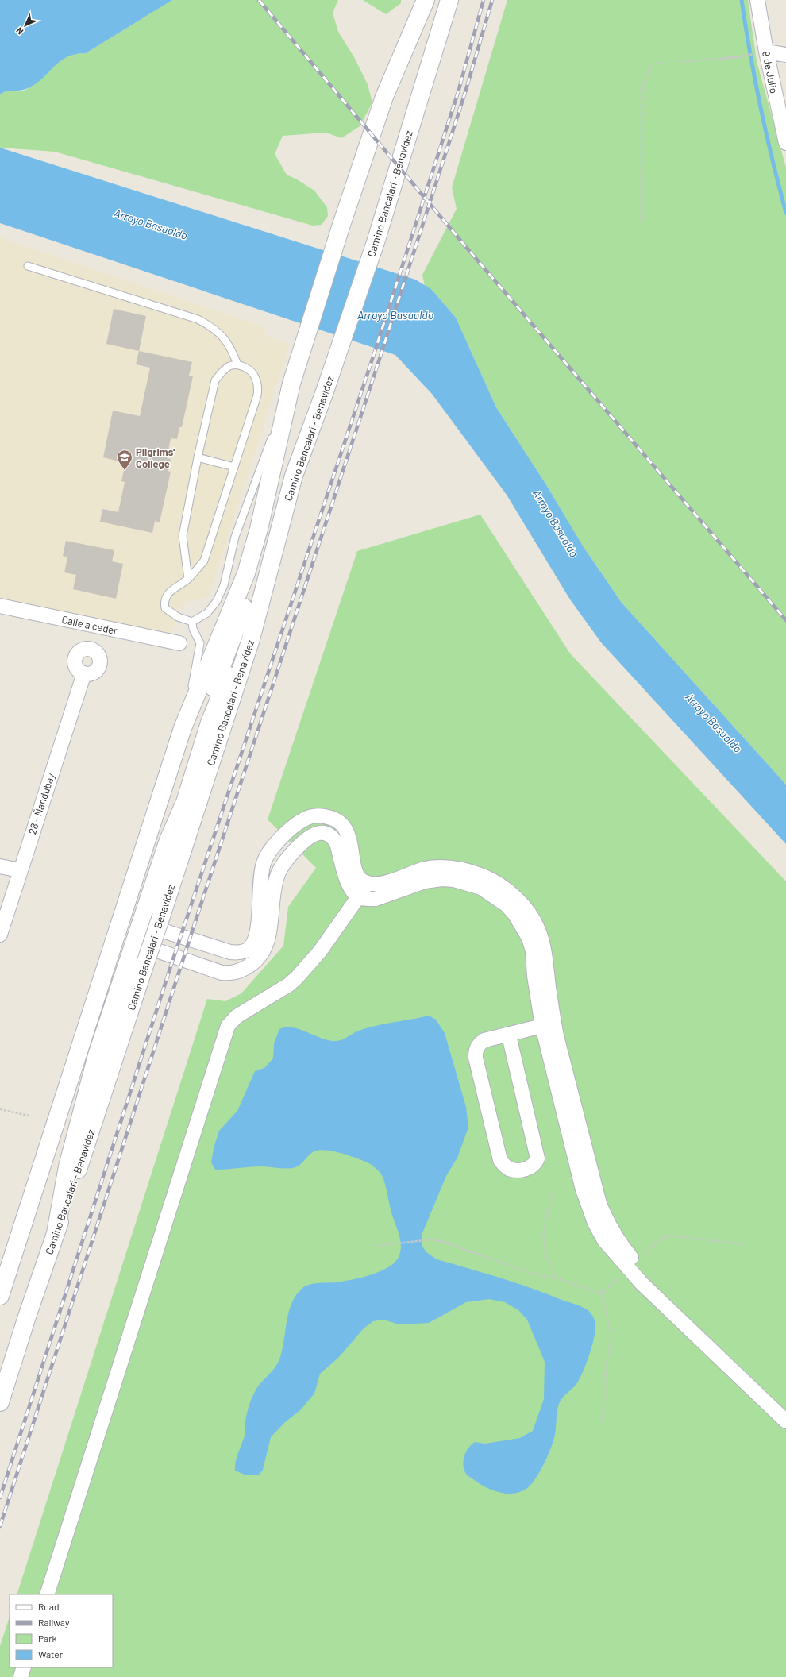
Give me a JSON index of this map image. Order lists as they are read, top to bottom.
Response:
{
  "streets": {
    "main road": ["Camino Bancalari - Benavídez"],
    "street": ["9 de Julio", "Calle a ceder", "28 - Ñandubay"]
  },
  "water": ["Arroyo Basualdo"],
  "places": {
    "school or university": ["Pilgrims' College"]
  },
  "legend": [
    "Road",
    "Railway",
    "Park",
    "Water"
  ],
  "north": "bottom left"
}
